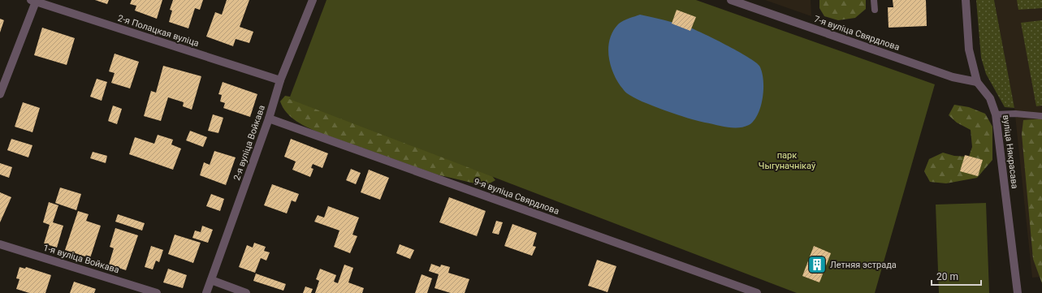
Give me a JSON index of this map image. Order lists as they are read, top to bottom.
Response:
{
  "streets": {
    "street": [
      "2-я Полацкая вуліца",
      "7-я вуліца Свярдлова",
      "2-я вуліца Войкава",
      "вуліца Някрасава",
      "9-я вуліца Свярдлова",
      "1-я вуліца Войкава"
    ]
  },
  "crossings": [
    ["2-я Полацкая вуліца", "2-я вуліца Войкава"],
    ["7-я вуліца Свярдлова", "вуліца Някрасава"],
    ["2-я вуліца Войкава", "9-я вуліца Свярдлова"]
  ],
  "parks": ["парк Чыгуначнікаў"],
  "places": {
    "building": ["Летняя эстрада"]
  },
  "scale_bar": "20 m"
}
